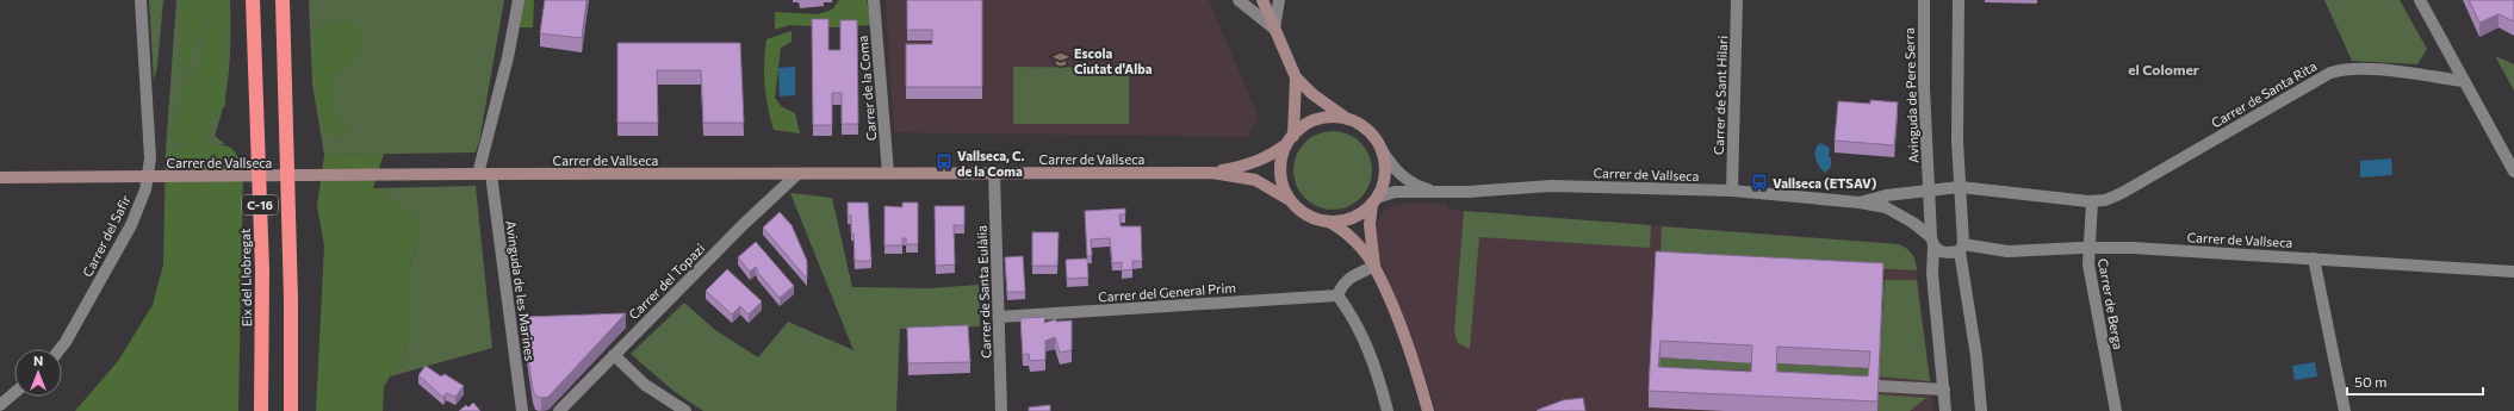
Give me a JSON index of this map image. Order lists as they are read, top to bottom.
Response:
{
  "streets": {
    "highway": ["C-16", "Eix del Llobregat"],
    "street": [
      "Carrer de la Coma",
      "Carrer de Santa Rita",
      "Carrer de Sant Hilari",
      "Avinguda de Pere Serra",
      "Carrer de Vallseca",
      "Carrer del Safir",
      "Carrer del Topazi",
      "Avinguda de les Marines",
      "Carrer de Santa Eulàlia",
      "Carrer del General Prim",
      "Carrer de Berga"
    ]
  },
  "crossings": [
    ["Carrer de la Coma", "Carrer de Vallseca"],
    ["Carrer de Santa Rita", "Carrer de Vallseca"],
    ["Carrer de Santa Rita", "Carrer de Berga"],
    ["Carrer de Sant Hilari", "Carrer de Vallseca"],
    ["Avinguda de Pere Serra", "Carrer de Vallseca"],
    ["Carrer de Vallseca", "Carrer del Topazi"],
    ["Carrer de Vallseca", "Avinguda de les Marines"],
    ["Carrer de Vallseca", "Carrer de Santa Eulàlia"],
    ["Carrer de Vallseca", "Carrer de Berga"],
    ["Carrer de Santa Eulàlia", "Carrer del General Prim"]
  ],
  "districts": ["el Colomer"],
  "places": {
    "school or university": ["Escola Ciutat d'Alba"],
    "bus stop": ["Vallseca, C. de la Coma", "Vallseca (ETSAV)"]
  },
  "scale_bar": "50 m",
  "north": "top"
}
